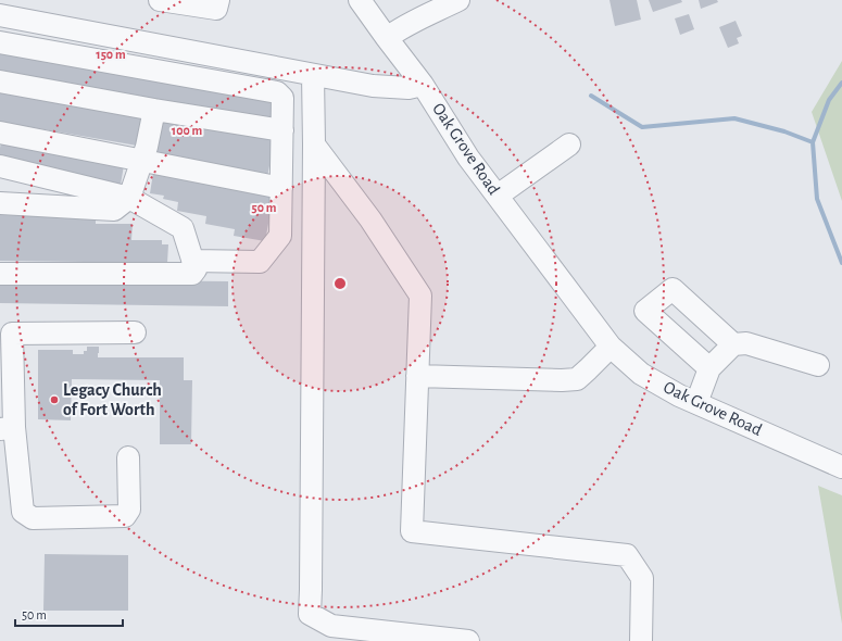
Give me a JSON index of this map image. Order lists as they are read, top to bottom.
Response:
{
  "streets": {
    "street": ["Oak Grove Road"]
  },
  "places": ["Legacy Church of Fort Worth"],
  "scale_bar": "50 m",
  "rings": ["150 m", "100 m", "50 m"]
}
